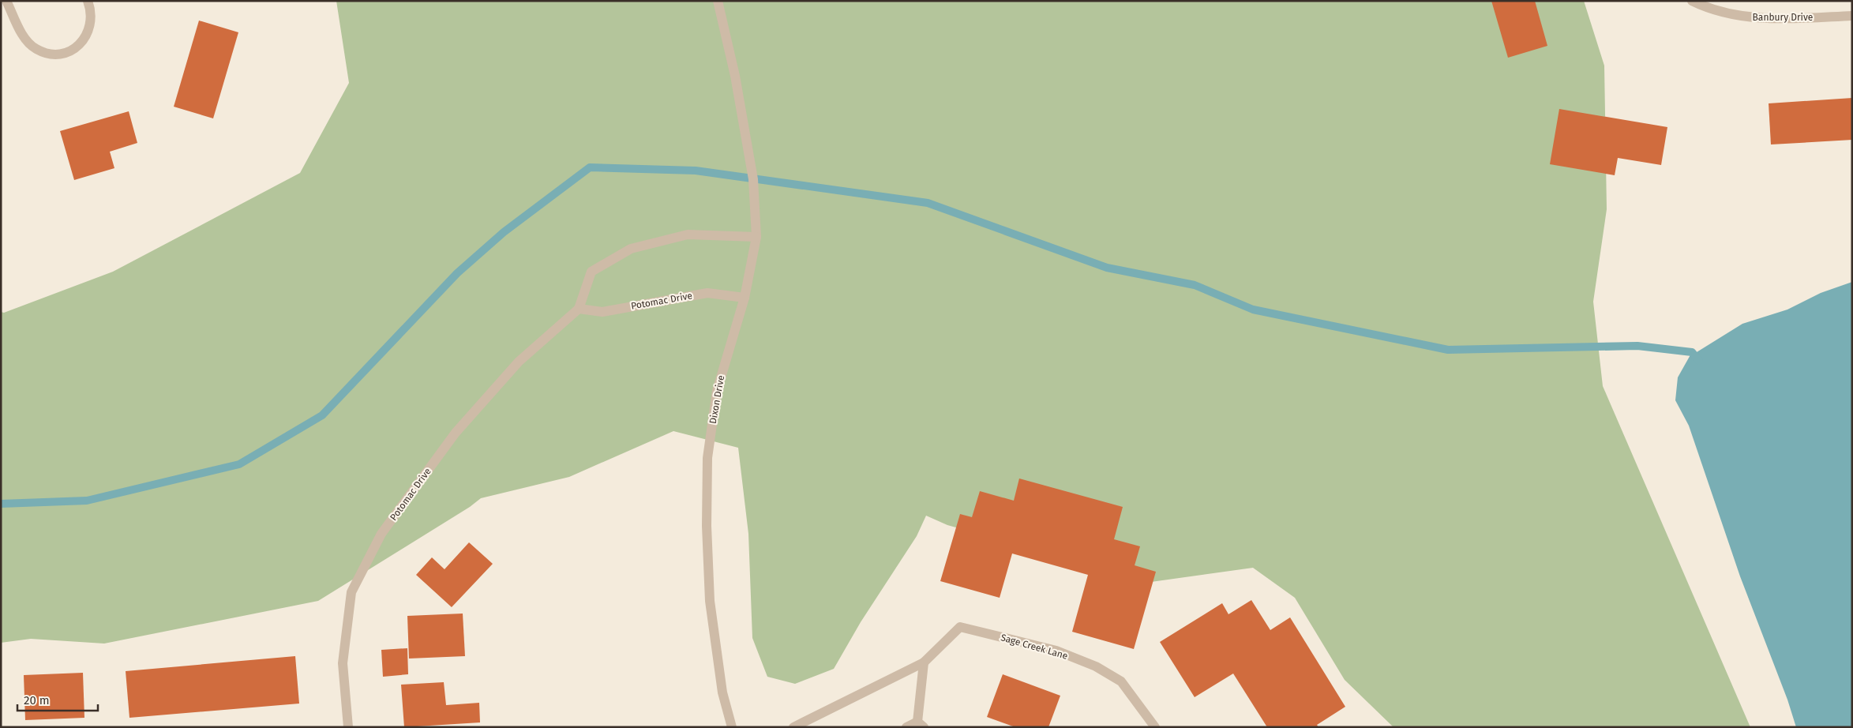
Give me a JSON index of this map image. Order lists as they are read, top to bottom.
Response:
{
  "streets": {
    "street": [
      "Banbury Drive",
      "Potomac Drive",
      "Dixon Drive",
      "Sage Creek Lane"
    ]
  },
  "crossings": [
    ["Potomac Drive", "Dixon Drive"]
  ],
  "scale_bar": "20 m"
}
